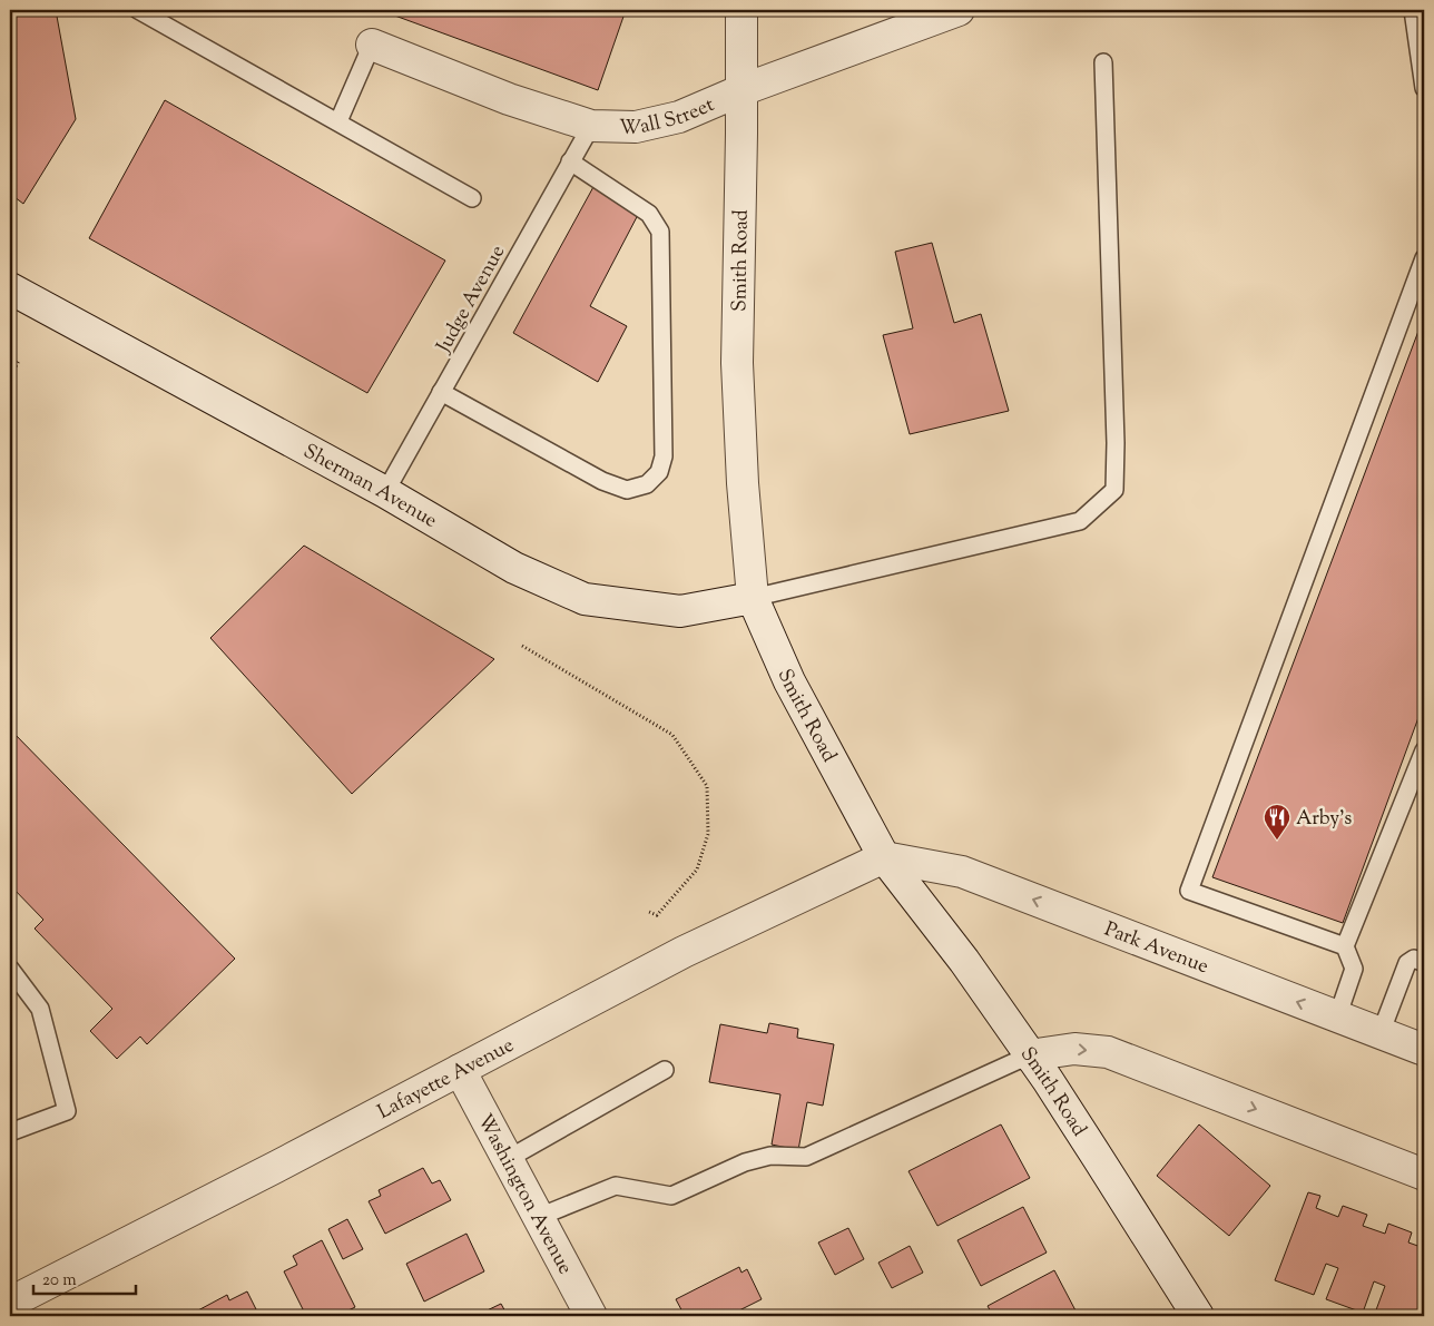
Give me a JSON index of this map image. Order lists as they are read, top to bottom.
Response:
{
  "streets": {
    "street": [
      "Wall Street",
      "Smith Road",
      "Sherman Avenue",
      "Park Avenue",
      "Lafayette Avenue",
      "Washington Avenue"
    ],
    "lane": ["Judge Avenue"]
  },
  "crossings": [
    ["Wall Street", "Smith Road"],
    ["Wall Street", "Judge Avenue"],
    ["Smith Road", "Sherman Avenue"],
    ["Smith Road", "Park Avenue"],
    ["Smith Road", "Lafayette Avenue"],
    ["Judge Avenue", "Sherman Avenue"],
    ["Park Avenue", "Lafayette Avenue"],
    ["Lafayette Avenue", "Washington Avenue"]
  ],
  "places": {
    "restaurant": ["Arby's"]
  },
  "scale_bar": "20 m"
}
